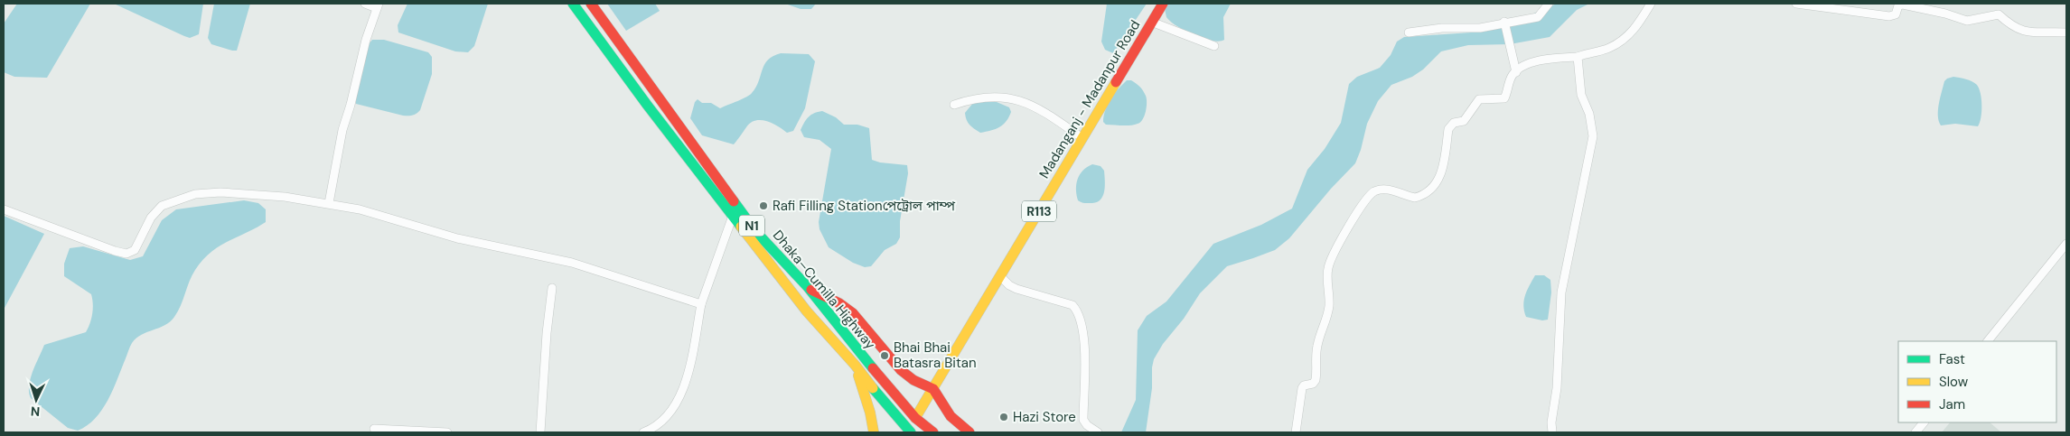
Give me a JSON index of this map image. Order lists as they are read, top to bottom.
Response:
{
  "streets": {
    "main road": [
      "Madanganj - Madanpur Road",
      "R113",
      "N1",
      "Dhaka–Cumilla Highway"
    ]
  },
  "crossings": [
    ["Madanganj - Madanpur Road", "Dhaka–Cumilla Highway"]
  ],
  "places": ["Rafi Filling Stationপেট্রোল পাম্প", "Bhai Bhai Batasra Bitan", "Hazi Store"],
  "legend": ["Fast", "Slow", "Jam"],
  "north": "bottom"
}
